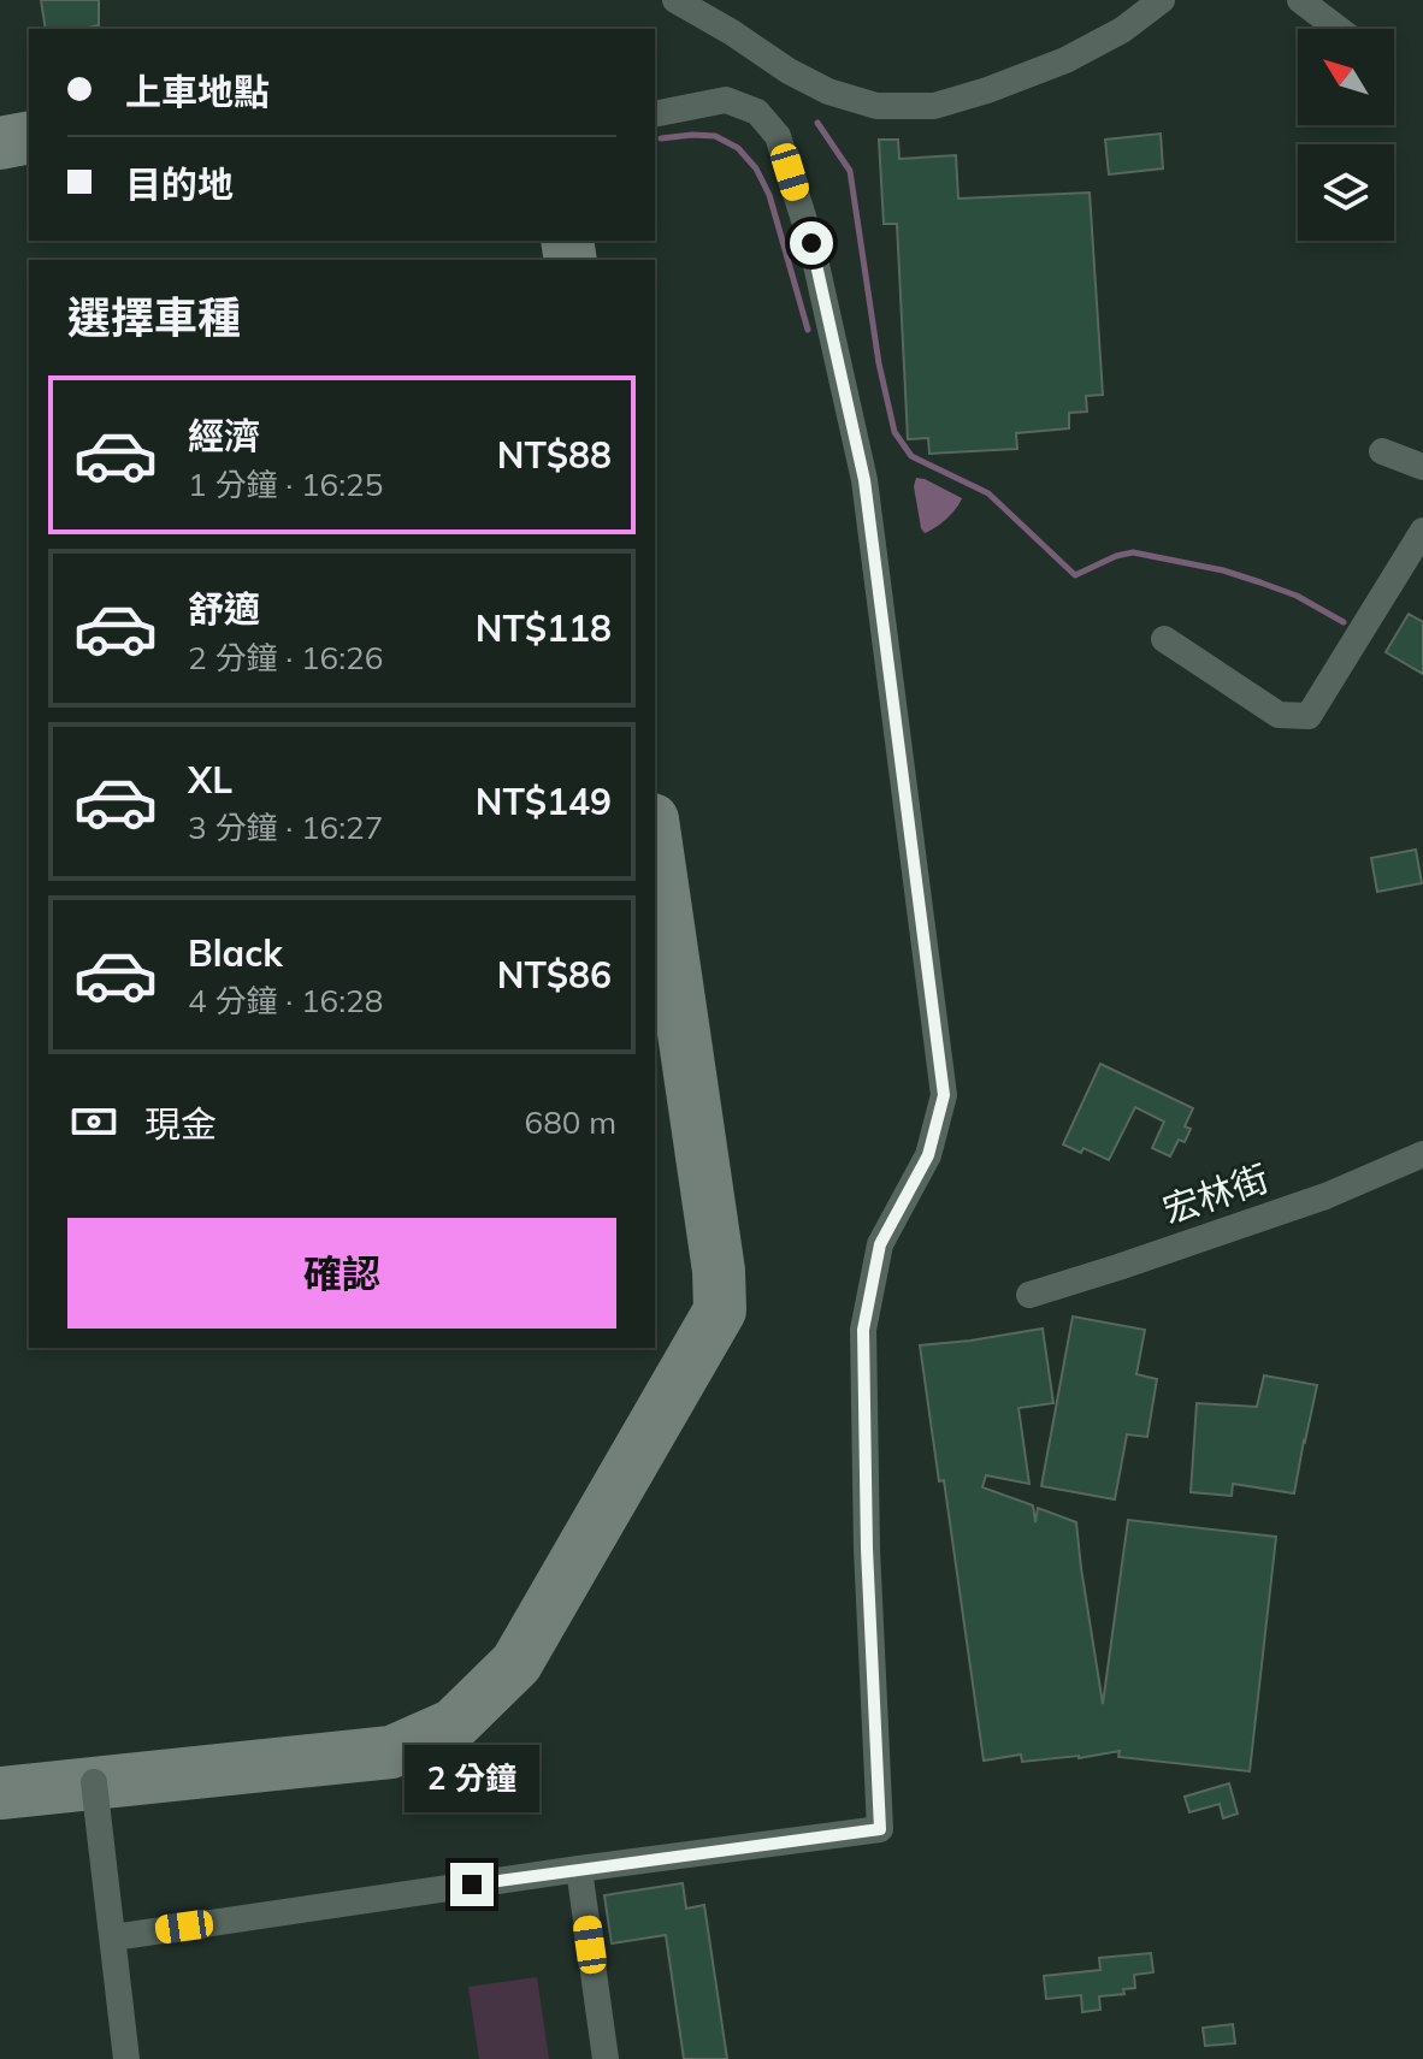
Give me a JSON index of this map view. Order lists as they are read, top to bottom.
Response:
{
  "streets": {
    "street": ["宏林街"]
  },
  "north": "top left",
  "page": {
    "banner": ["上車地點", "目的地"],
    "heading": "選擇車種",
    "list": [
      {
        "name": "經濟",
        "note": "1 分鐘 · 16:25",
        "value": "NT$88"
      },
      {
        "name": "舒適",
        "note": "2 分鐘 · 16:26",
        "value": "NT$118"
      },
      {
        "name": "XL",
        "note": "3 分鐘 · 16:27",
        "value": "NT$149"
      },
      {
        "name": "Black",
        "note": "4 分鐘 · 16:28",
        "value": "NT$86"
      }
    ],
    "pay": ["現金", "680 m"],
    "buttons": "確認",
    "bubble": "2 分鐘"
  }
}
